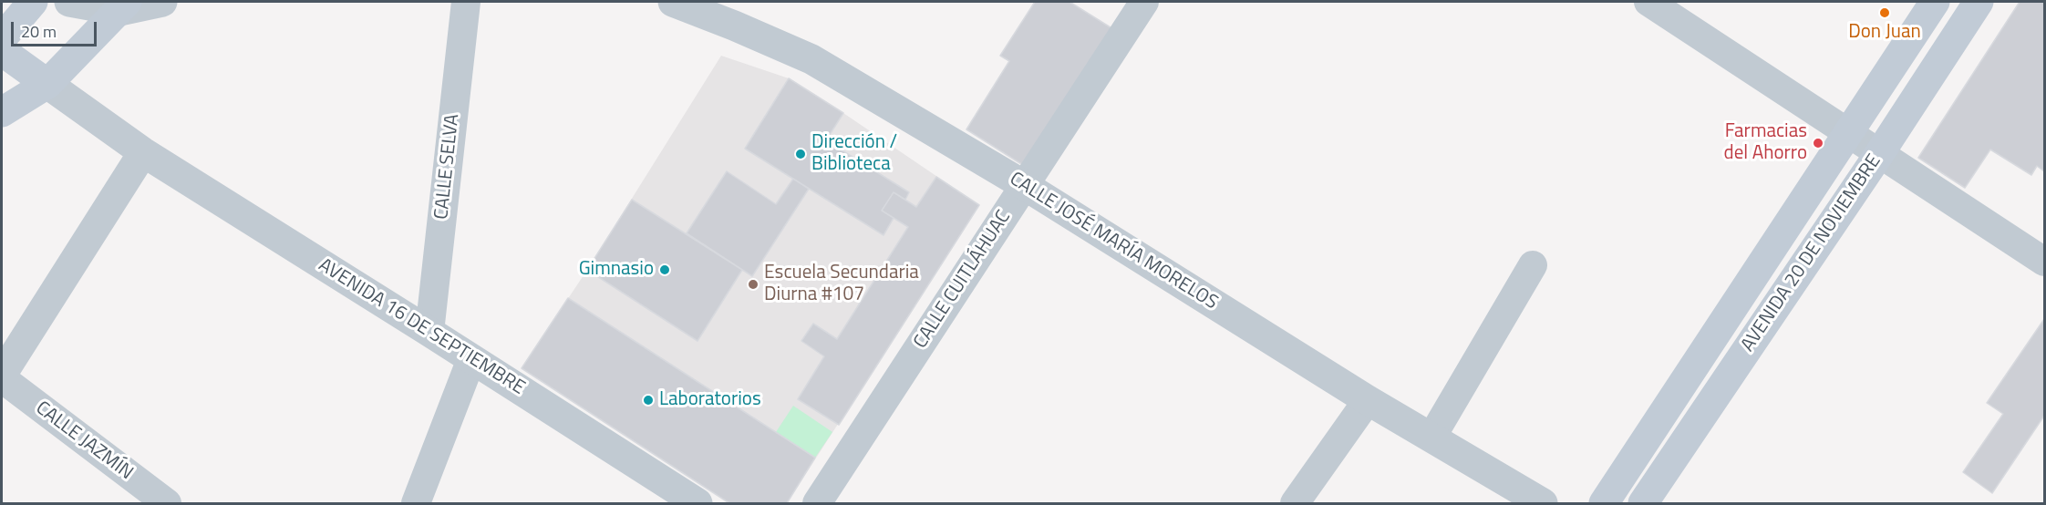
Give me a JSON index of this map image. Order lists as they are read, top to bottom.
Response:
{
  "streets": {
    "main road": ["AVENIDA 20 DE NOVIEMBRE"],
    "street": [
      "CALLE SELVA",
      "CALLE JOSÉ MARÍA MORELOS",
      "CALLE CUITLÁHUAC",
      "AVENIDA 16 DE SEPTIEMBRE",
      "CALLE JAZMÍN"
    ]
  },
  "crossings": [
    ["CALLE SELVA", "AVENIDA 16 DE SEPTIEMBRE"],
    ["CALLE JOSÉ MARÍA MORELOS", "CALLE CUITLÁHUAC"]
  ],
  "places": [
    "Don Juan",
    "Farmacias del Ahorro",
    "Dirección / Biblioteca",
    "Gimnasio",
    "Escuela Secundaria Diurna #107",
    "Laboratorios"
  ],
  "scale_bar": "20 m"
}
